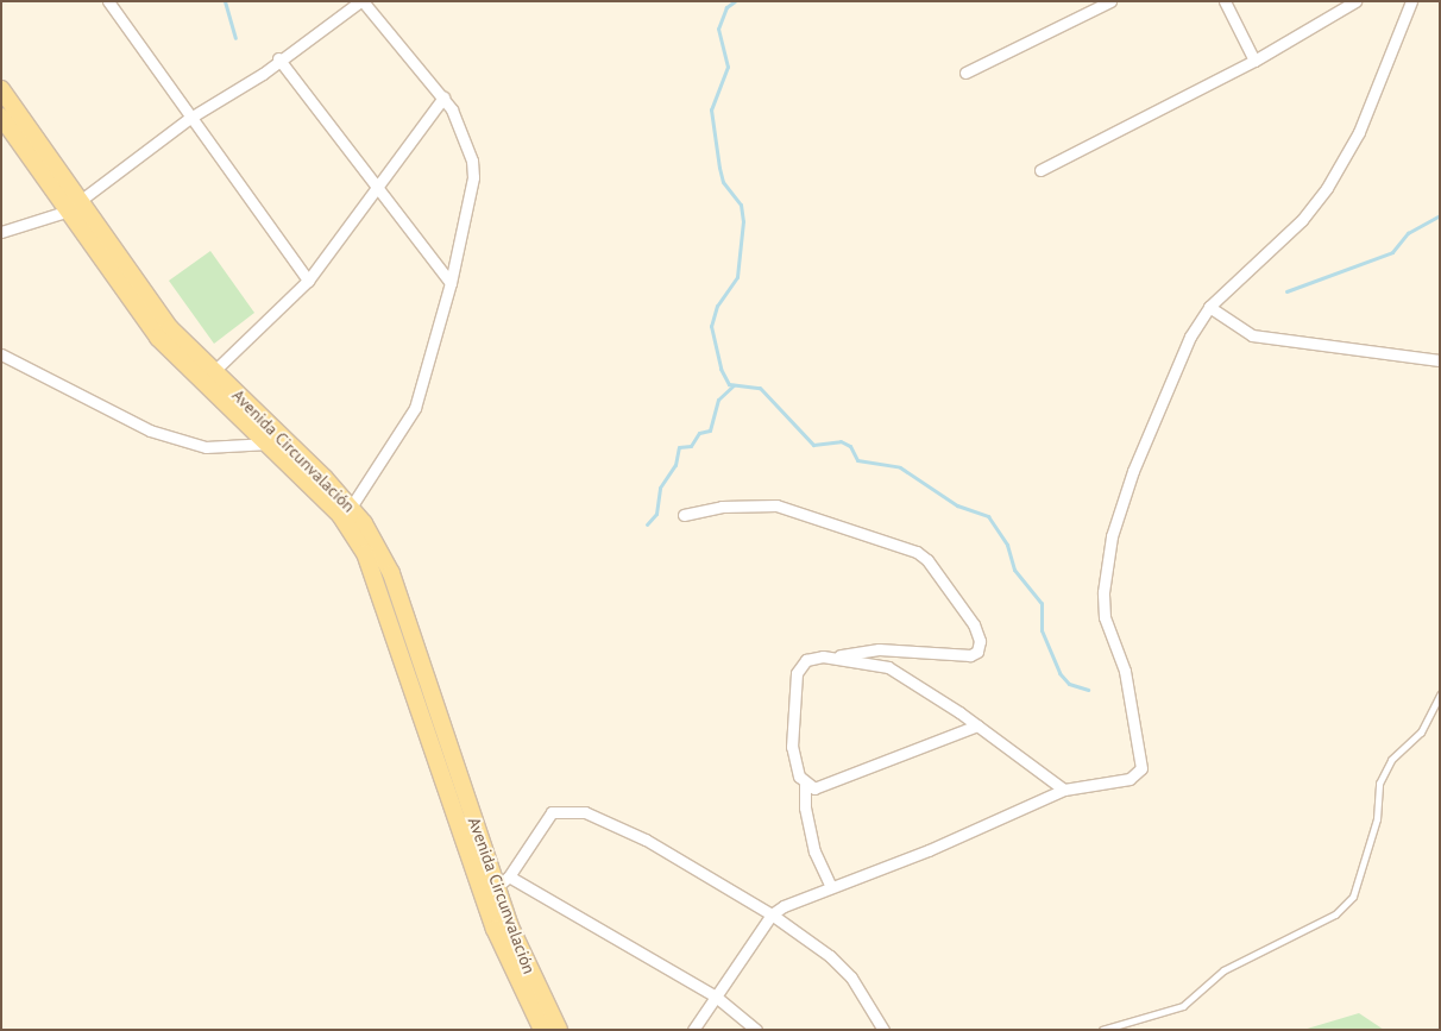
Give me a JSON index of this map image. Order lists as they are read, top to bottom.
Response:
{
  "streets": {
    "main road": ["Avenida Circunvalación"]
  }
}
